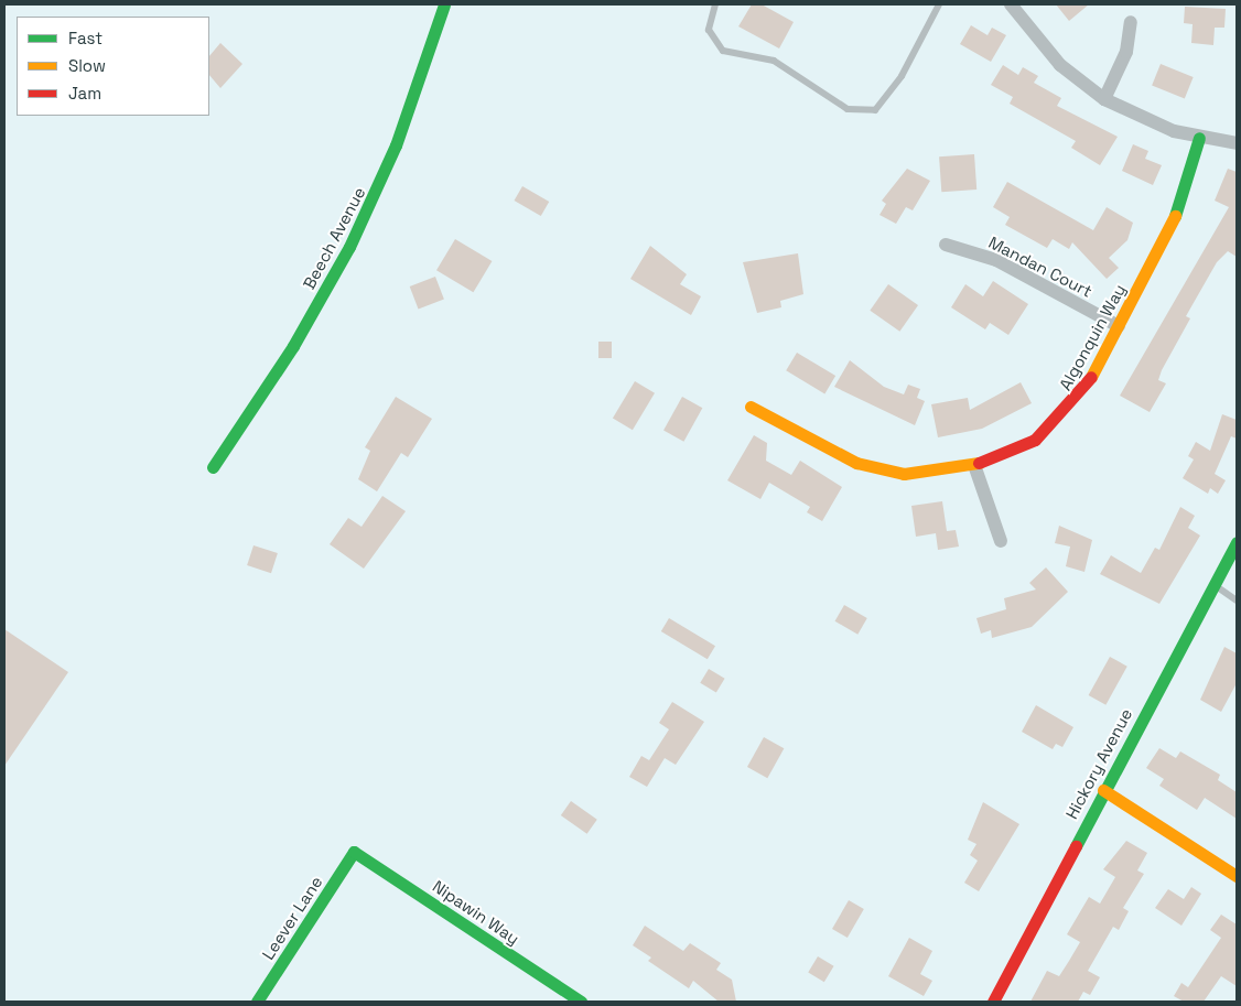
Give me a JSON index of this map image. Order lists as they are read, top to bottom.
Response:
{
  "streets": {
    "street": [
      "Beech Avenue",
      "Mandan Court",
      "Algonquin Way",
      "Hickory Avenue",
      "Nipawin Way",
      "Leever Lane"
    ]
  },
  "crossings": [
    ["Mandan Court", "Algonquin Way"],
    ["Nipawin Way", "Leever Lane"]
  ],
  "legend": ["Fast", "Slow", "Jam"]
}
